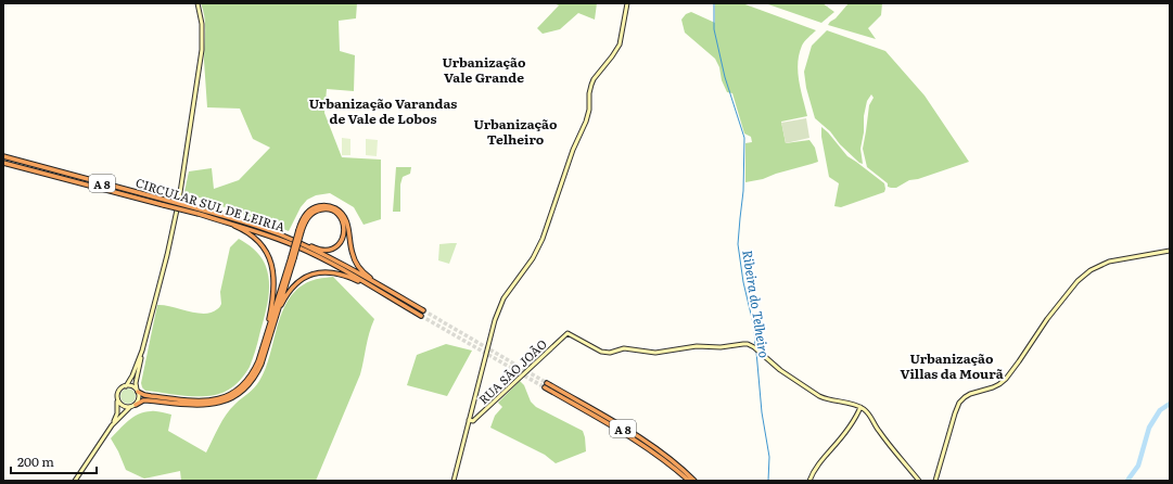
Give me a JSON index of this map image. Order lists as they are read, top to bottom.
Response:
{
  "streets": {
    "highway": ["A 8", "CIRCULAR SUL DE LEIRIA"],
    "main road": ["RUA SÃO JOÃO"]
  },
  "districts": [
    "Urbanização Vale Grande",
    "Urbanização Varandas de Vale de Lobos",
    "Urbanização Telheiro",
    "Urbanização Villas da Mourã"
  ],
  "water": ["Ribeira do Telheiro"],
  "scale_bar": "200 m"
}
